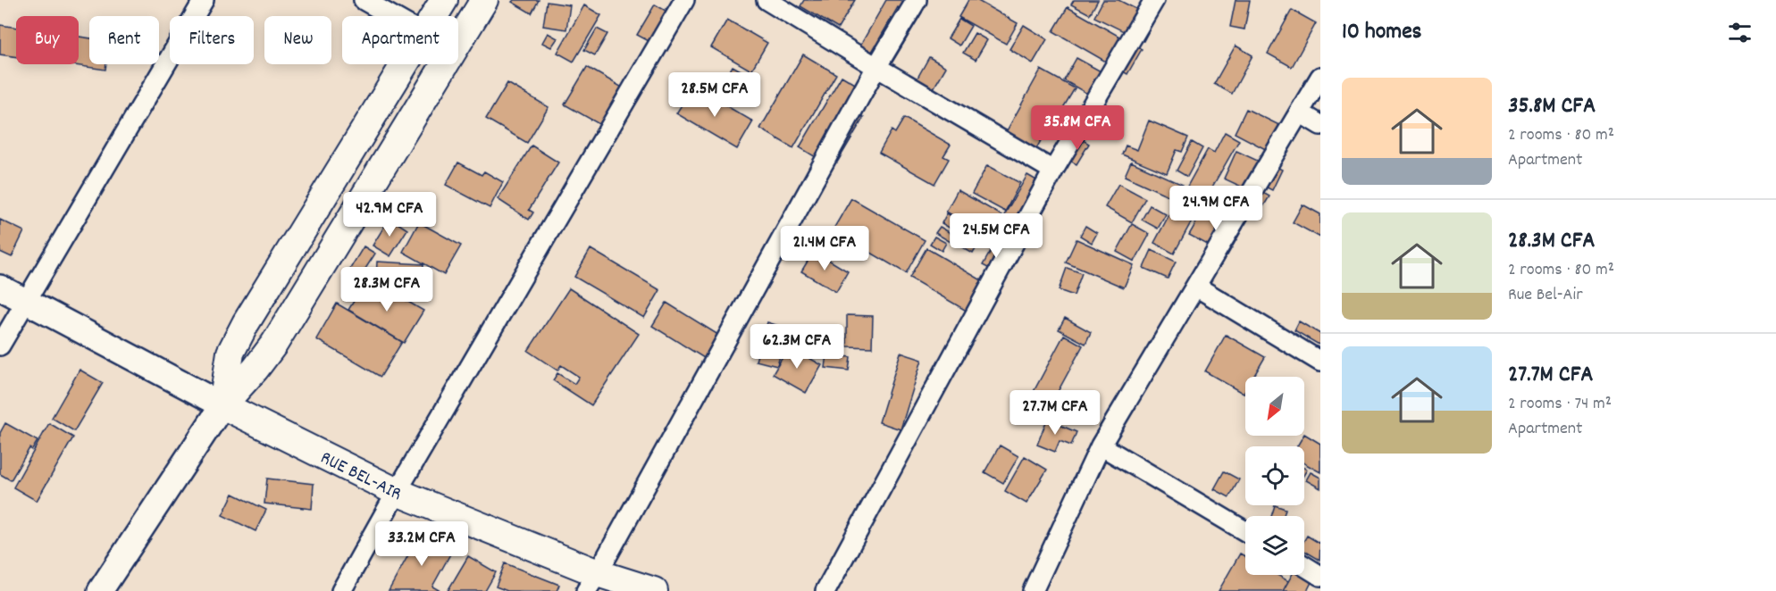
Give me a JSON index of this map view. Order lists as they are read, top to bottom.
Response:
{
  "streets": {
    "main road": ["RUE BEL-AIR"]
  },
  "north": "bottom left",
  "page": {
    "heading": "10 homes",
    "chip": [
      "Buy",
      "Rent",
      "Filters",
      "New",
      "Apartment"
    ],
    "list": [
      {
        "name": "35.8M CFA",
        "note": "2 rooms · 80 m² · Apartment"
      },
      {
        "name": "28.3M CFA",
        "note": "2 rooms · 80 m² · Rue Bel-Air"
      },
      {
        "name": "27.7M CFA",
        "note": "2 rooms · 74 m² · Apartment"
      }
    ],
    "price": [
      "28.5M CFA",
      "35.8M CFA",
      "24.9M CFA",
      "42.9M CFA",
      "24.5M CFA",
      "21.4M CFA",
      "28.3M CFA",
      "62.3M CFA",
      "27.7M CFA",
      "33.2M CFA"
    ]
  }
}
